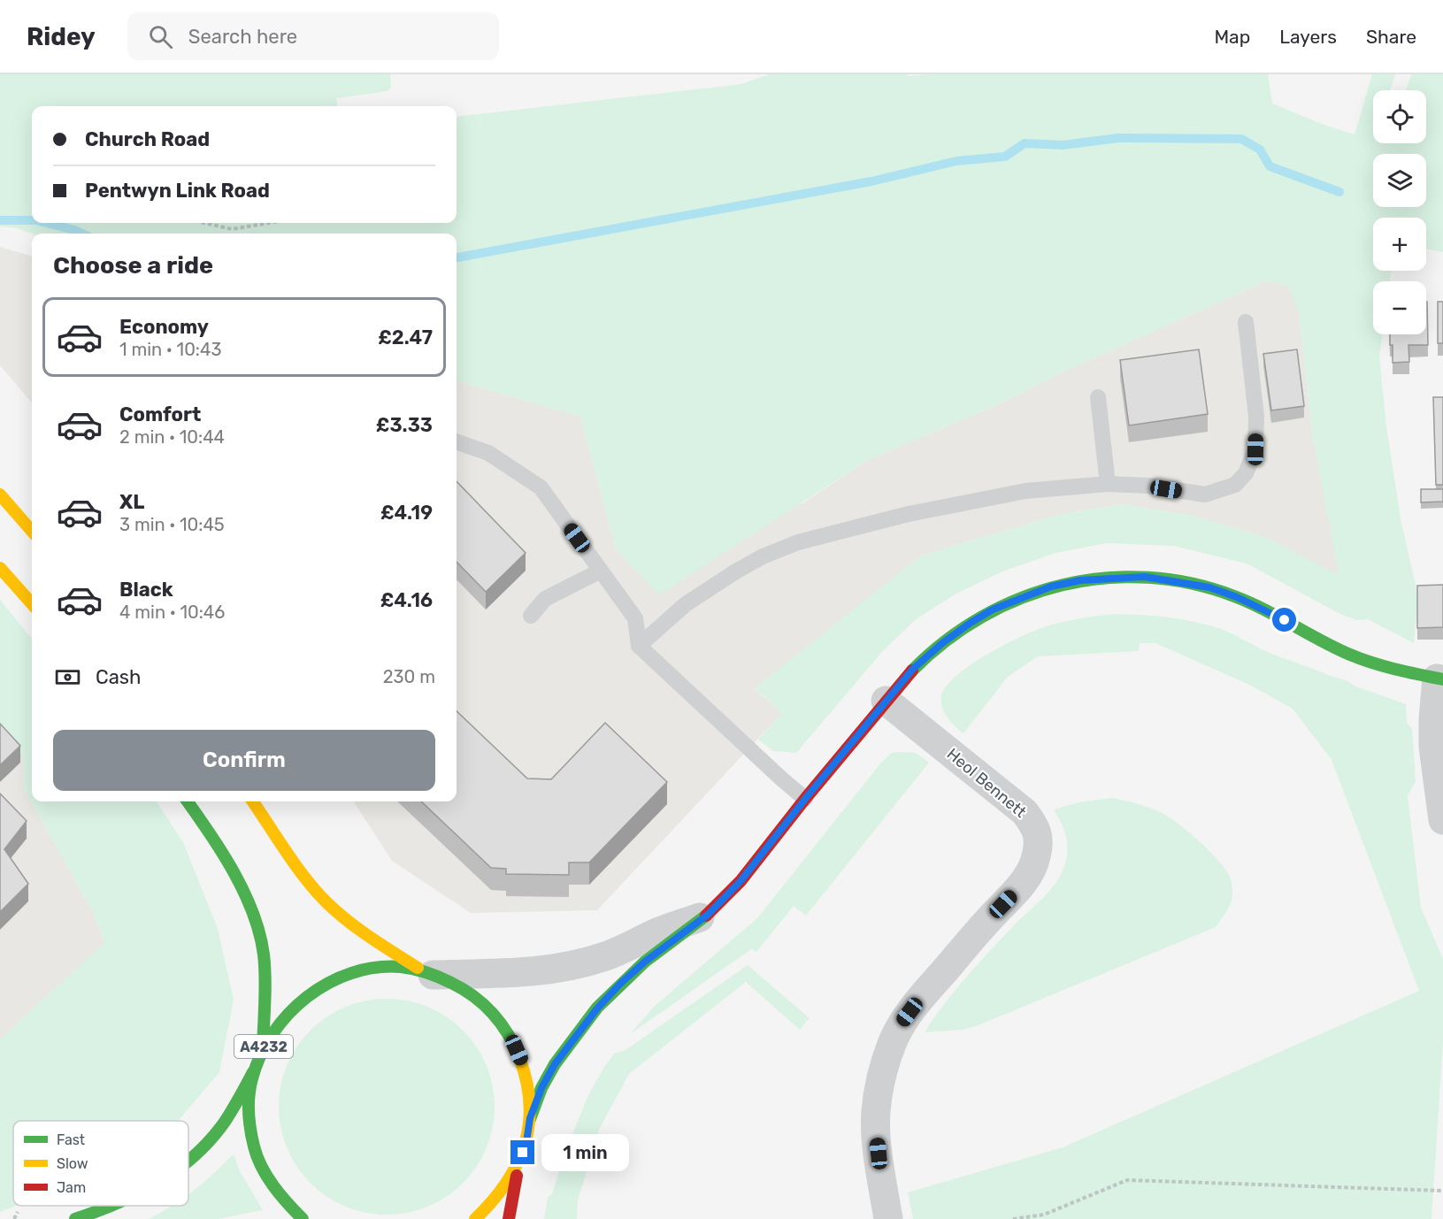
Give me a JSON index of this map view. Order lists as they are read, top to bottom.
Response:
{
  "streets": {
    "street": ["Heol Bennett", "A4232"]
  },
  "legend": ["Fast", "Slow", "Jam"],
  "page": {
    "header": "Ridey",
    "search": "Search here",
    "nav": ["Map", "Layers", "Share"],
    "map_buttons": ["+", "−"],
    "banner": ["Church Road", "Pentwyn Link Road"],
    "heading": "Choose a ride",
    "list": [
      {
        "name": "Economy",
        "note": "1 min · 10:43",
        "value": "£2.47"
      },
      {
        "name": "Comfort",
        "note": "2 min · 10:44",
        "value": "£3.33"
      },
      {
        "name": "XL",
        "note": "3 min · 10:45",
        "value": "£4.19"
      },
      {
        "name": "Black",
        "note": "4 min · 10:46",
        "value": "£4.16"
      }
    ],
    "pay": ["Cash", "230 m"],
    "buttons": "Confirm",
    "bubble": "1 min"
  }
}
